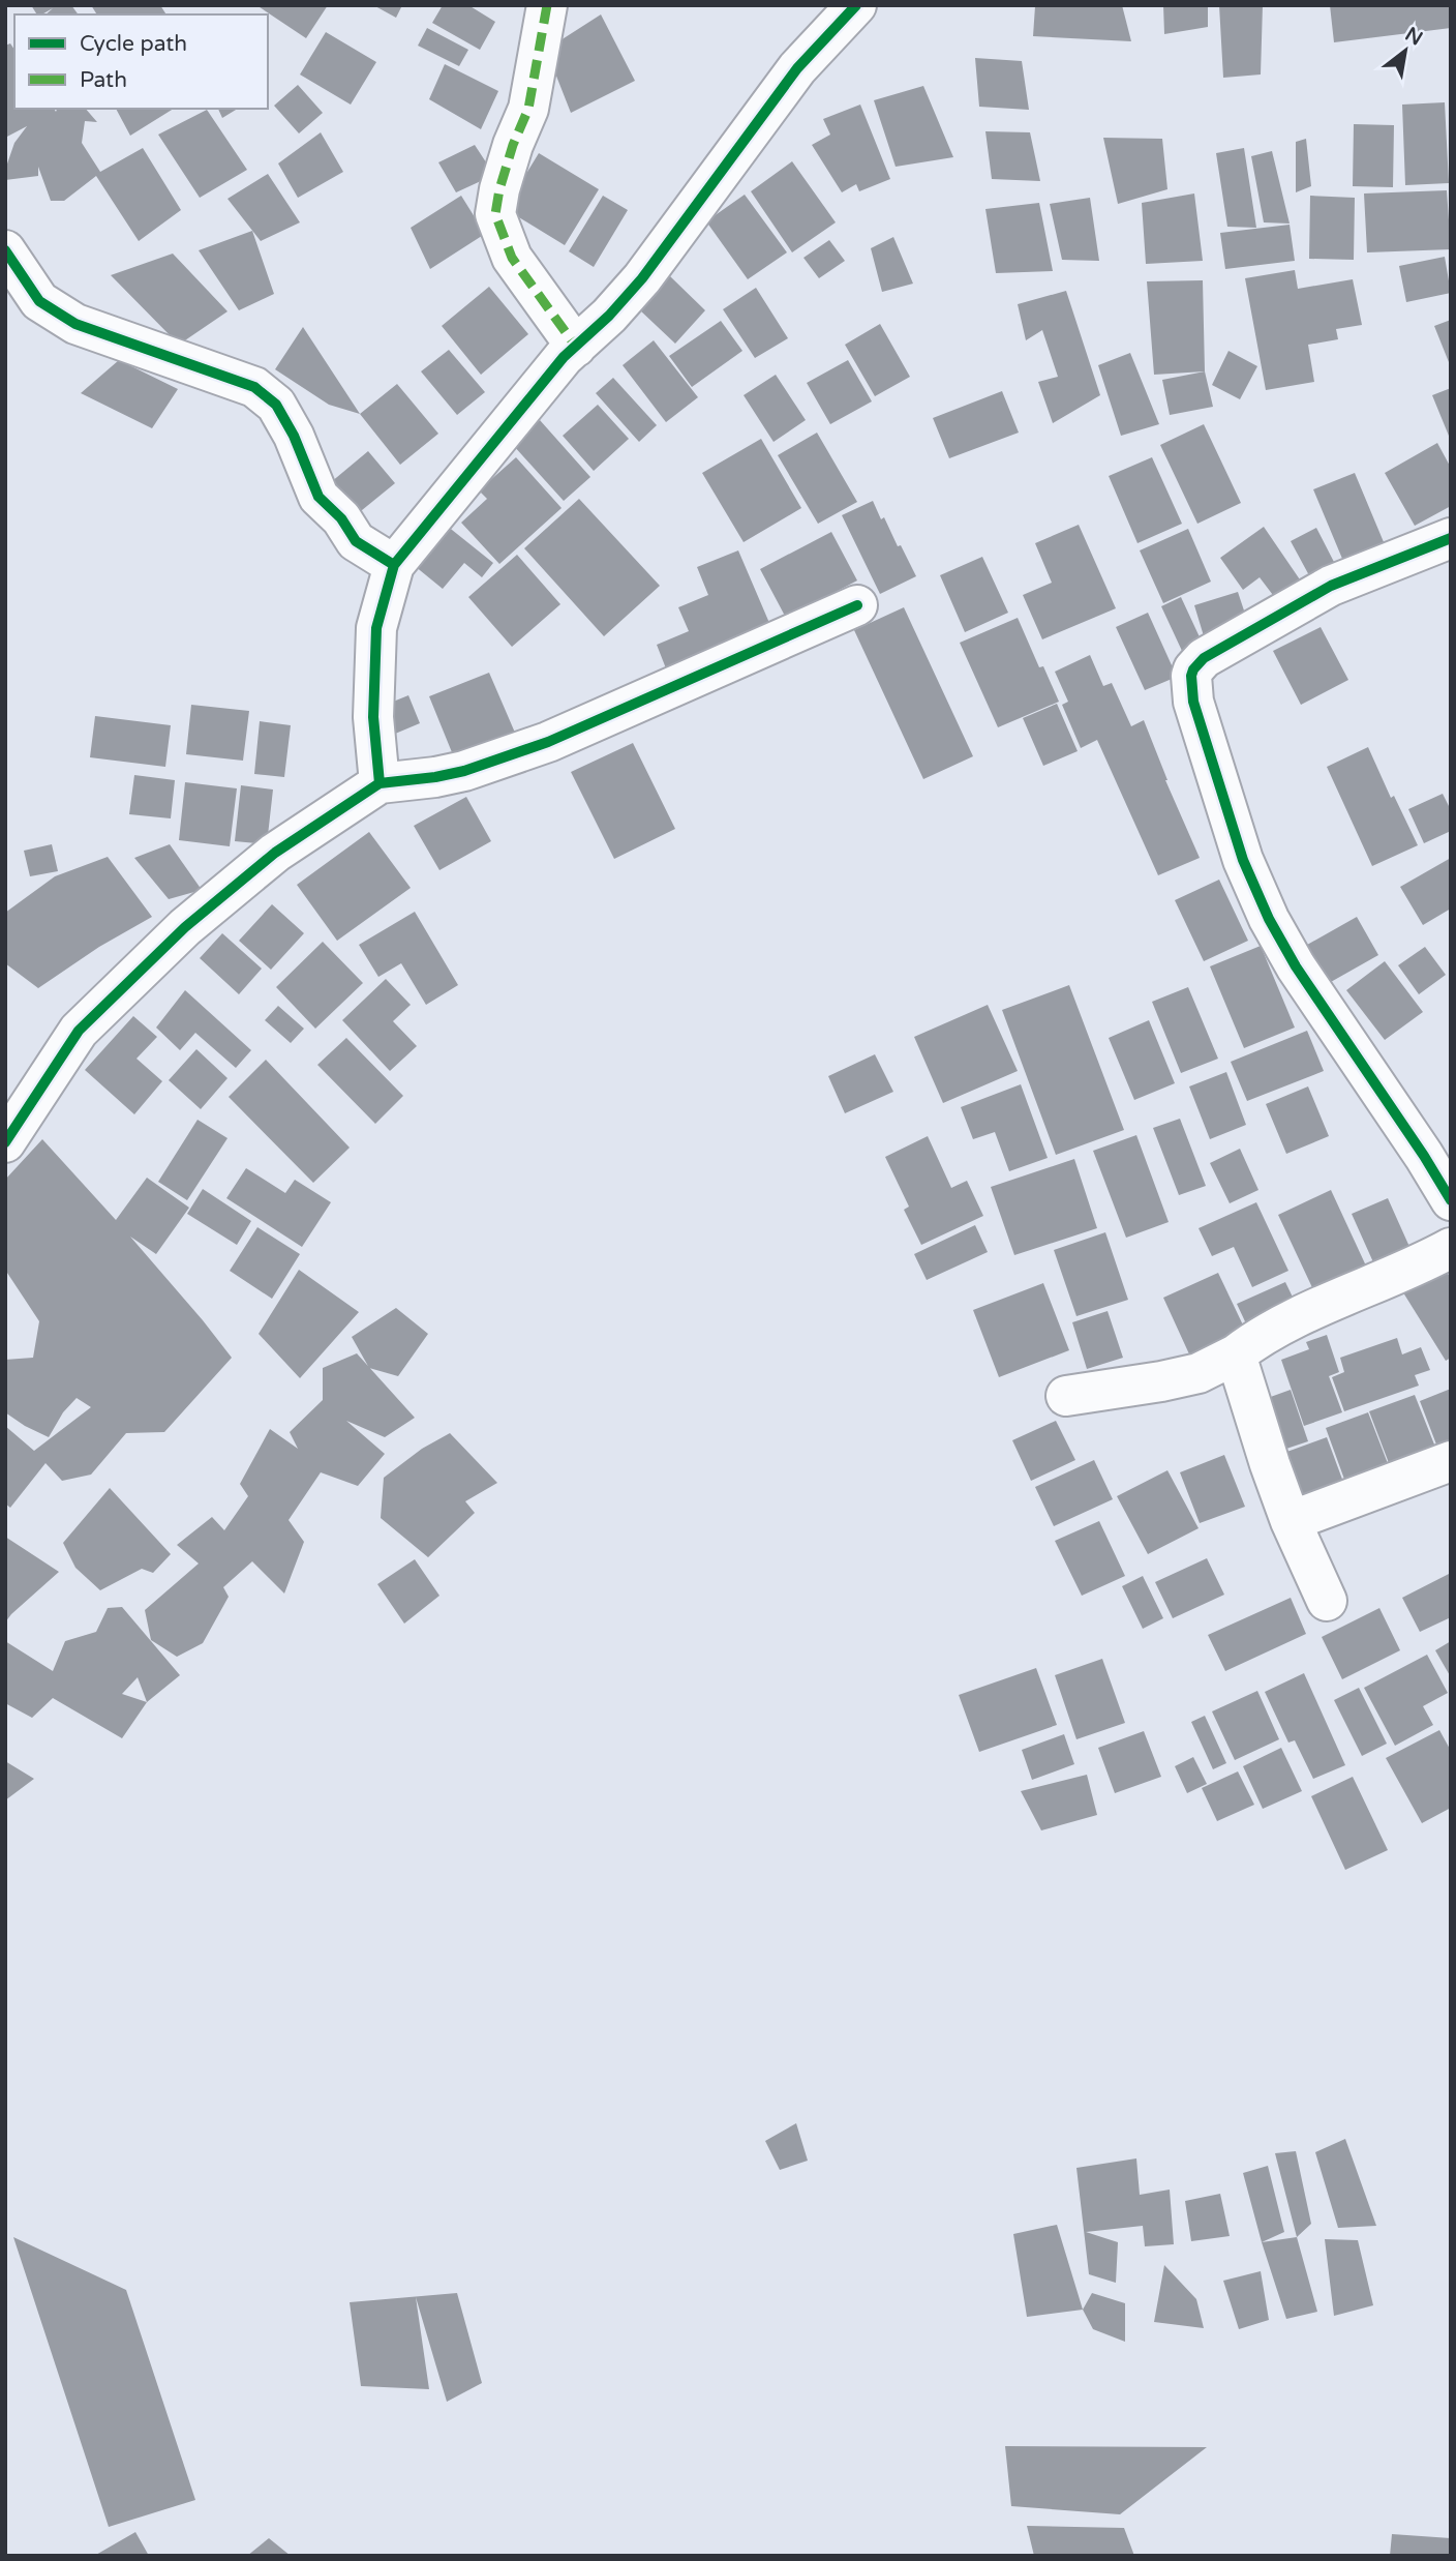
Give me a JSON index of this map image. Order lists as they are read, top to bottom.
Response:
{
  "legend": ["Cycle path", "Path"],
  "north": "top right"
}
